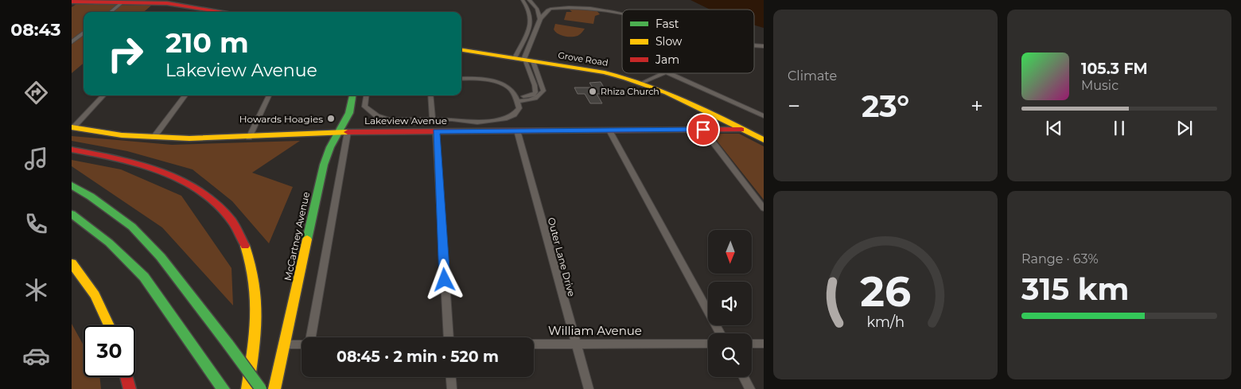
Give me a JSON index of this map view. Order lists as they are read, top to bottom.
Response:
{
  "streets": {
    "main road": ["Grove Road", "Lakeview Avenue", "McCartney Avenue"],
    "street": ["Outer Lane Drive", "William Avenue"]
  },
  "crossings": [
    ["Grove Road", "Lakeview Avenue"],
    ["Lakeview Avenue", "McCartney Avenue"],
    ["Lakeview Avenue", "Outer Lane Drive"],
    ["McCartney Avenue", "William Avenue"],
    ["Outer Lane Drive", "William Avenue"]
  ],
  "places": ["Rhiza Church", "Howards Hoagies"],
  "legend": ["Fast", "Slow", "Jam"],
  "north": "bottom",
  "page": {
    "tabs": "08:43",
    "tile": [
      "Climate",
      ["Range · 63%", "315 km"]
    ],
    "turn": ["210 m", "Lakeview Avenue"],
    "song": ["105.3 FM", "Music"],
    "heat": ["−", "23°", "+"],
    "limit": "30",
    "trip": "08:45 · 2 min · 520 m",
    "gauge": ["26", "km/h"]
  }
}
